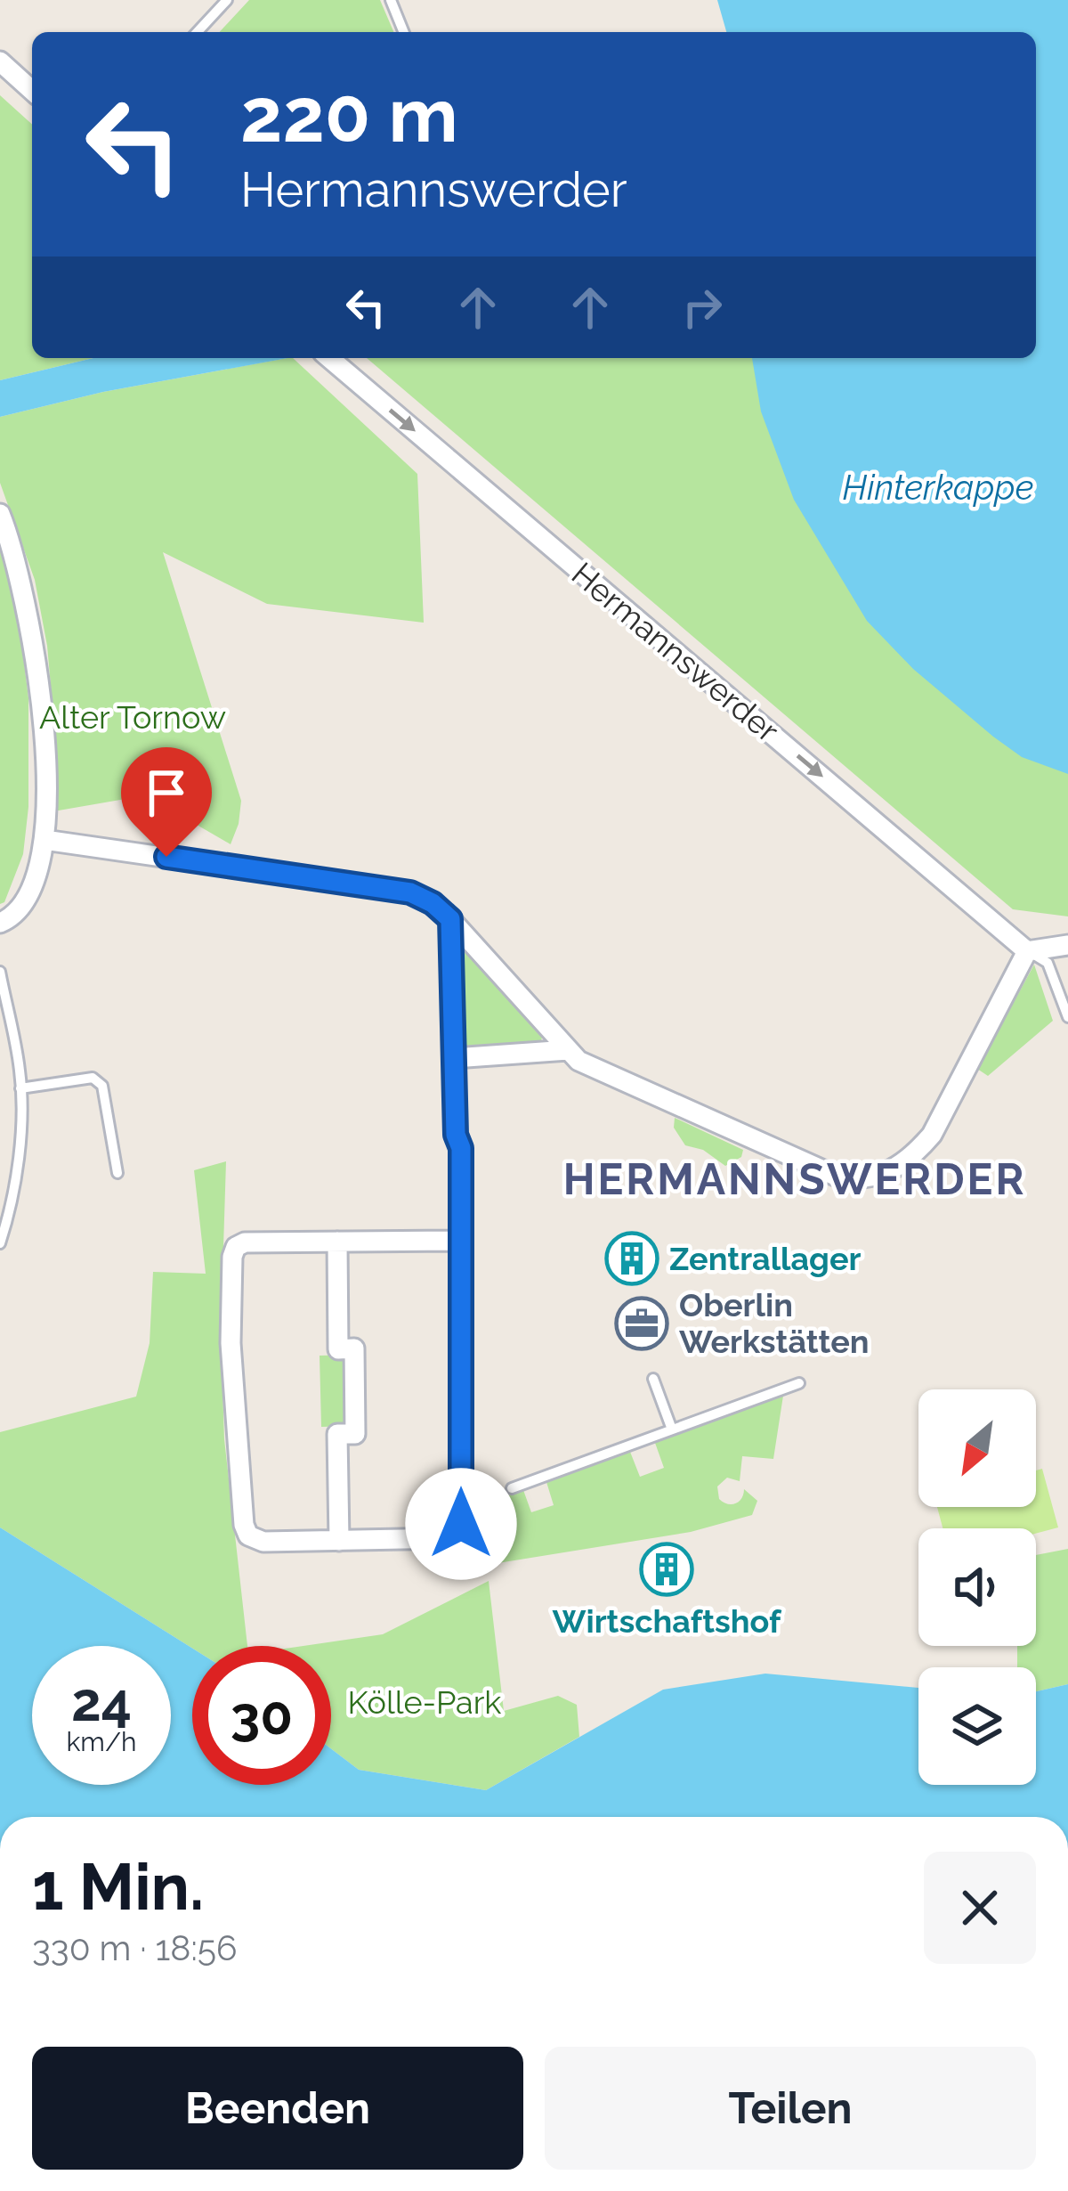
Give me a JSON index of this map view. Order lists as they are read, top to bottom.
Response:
{
  "streets": {
    "street": ["Hermannswerder"]
  },
  "one_way": ["Hermannswerder"],
  "districts": ["HERMANNSWERDER"],
  "water": ["Hinterkappe"],
  "parks": ["Alter Tornow", "Kölle-Park"],
  "places": {
    "building": ["Zentrallager", "Wirtschaftshof"],
    "office": ["Oberlin Werkstätten"]
  },
  "north": "bottom left",
  "page": {
    "turn": ["220 m", "Hermannswerder"],
    "speed": "24 km/h",
    "limit": "30",
    "heading": ["1 Min.", "330 m · 18:56"],
    "buttons": ["Beenden", "Teilen"]
  }
}
